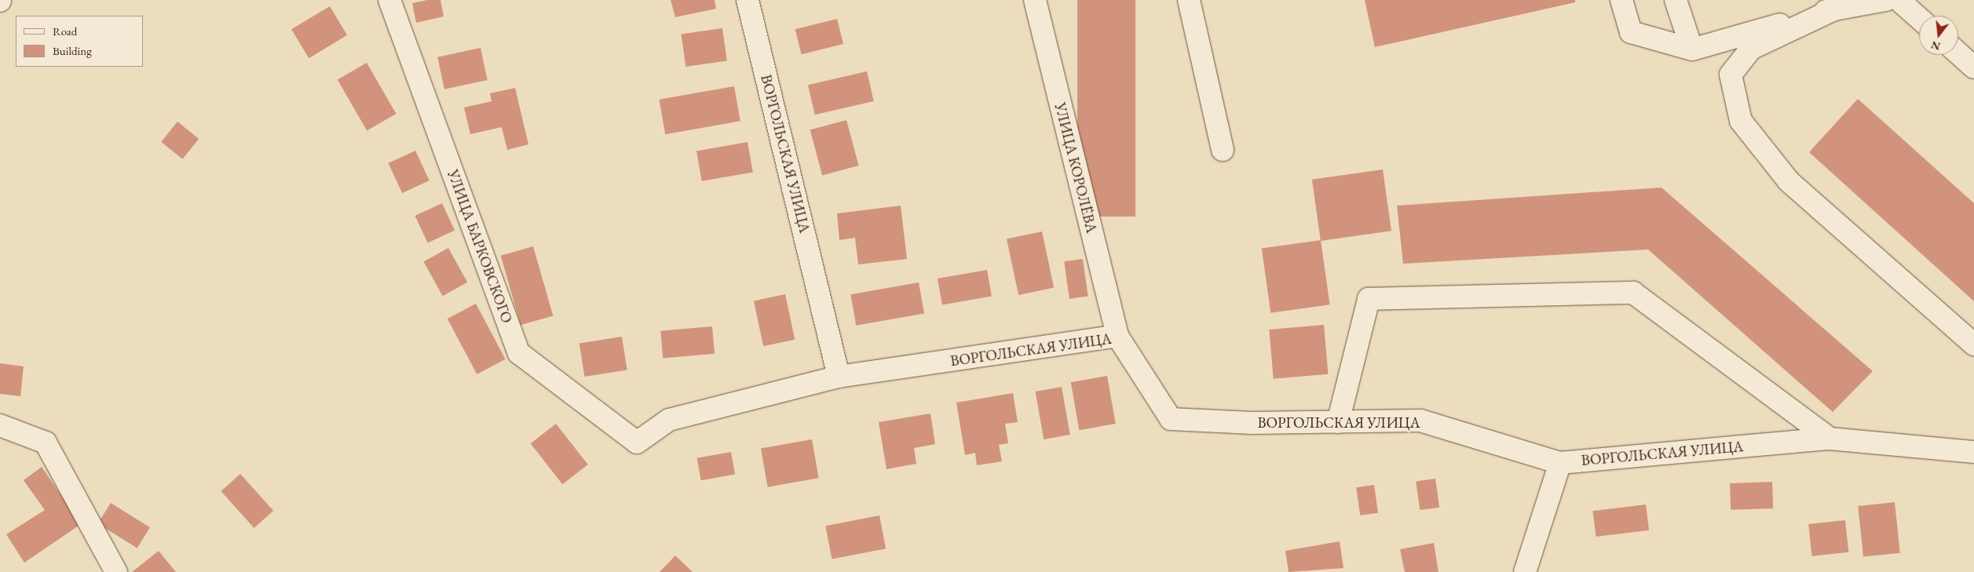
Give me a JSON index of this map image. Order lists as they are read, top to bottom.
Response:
{
  "streets": {
    "street": ["ВОРГОЛЬСКАЯ УЛИЦА", "УЛИЦА КОРОЛЁВА", "УЛИЦА БАРКОВСКОГО"]
  },
  "crossings": [
    ["ВОРГОЛЬСКАЯ УЛИЦА", "УЛИЦА КОРОЛЁВА"],
    ["ВОРГОЛЬСКАЯ УЛИЦА", "УЛИЦА БАРКОВСКОГО"]
  ],
  "legend": ["Road", "Building"],
  "north": "bottom"
}
